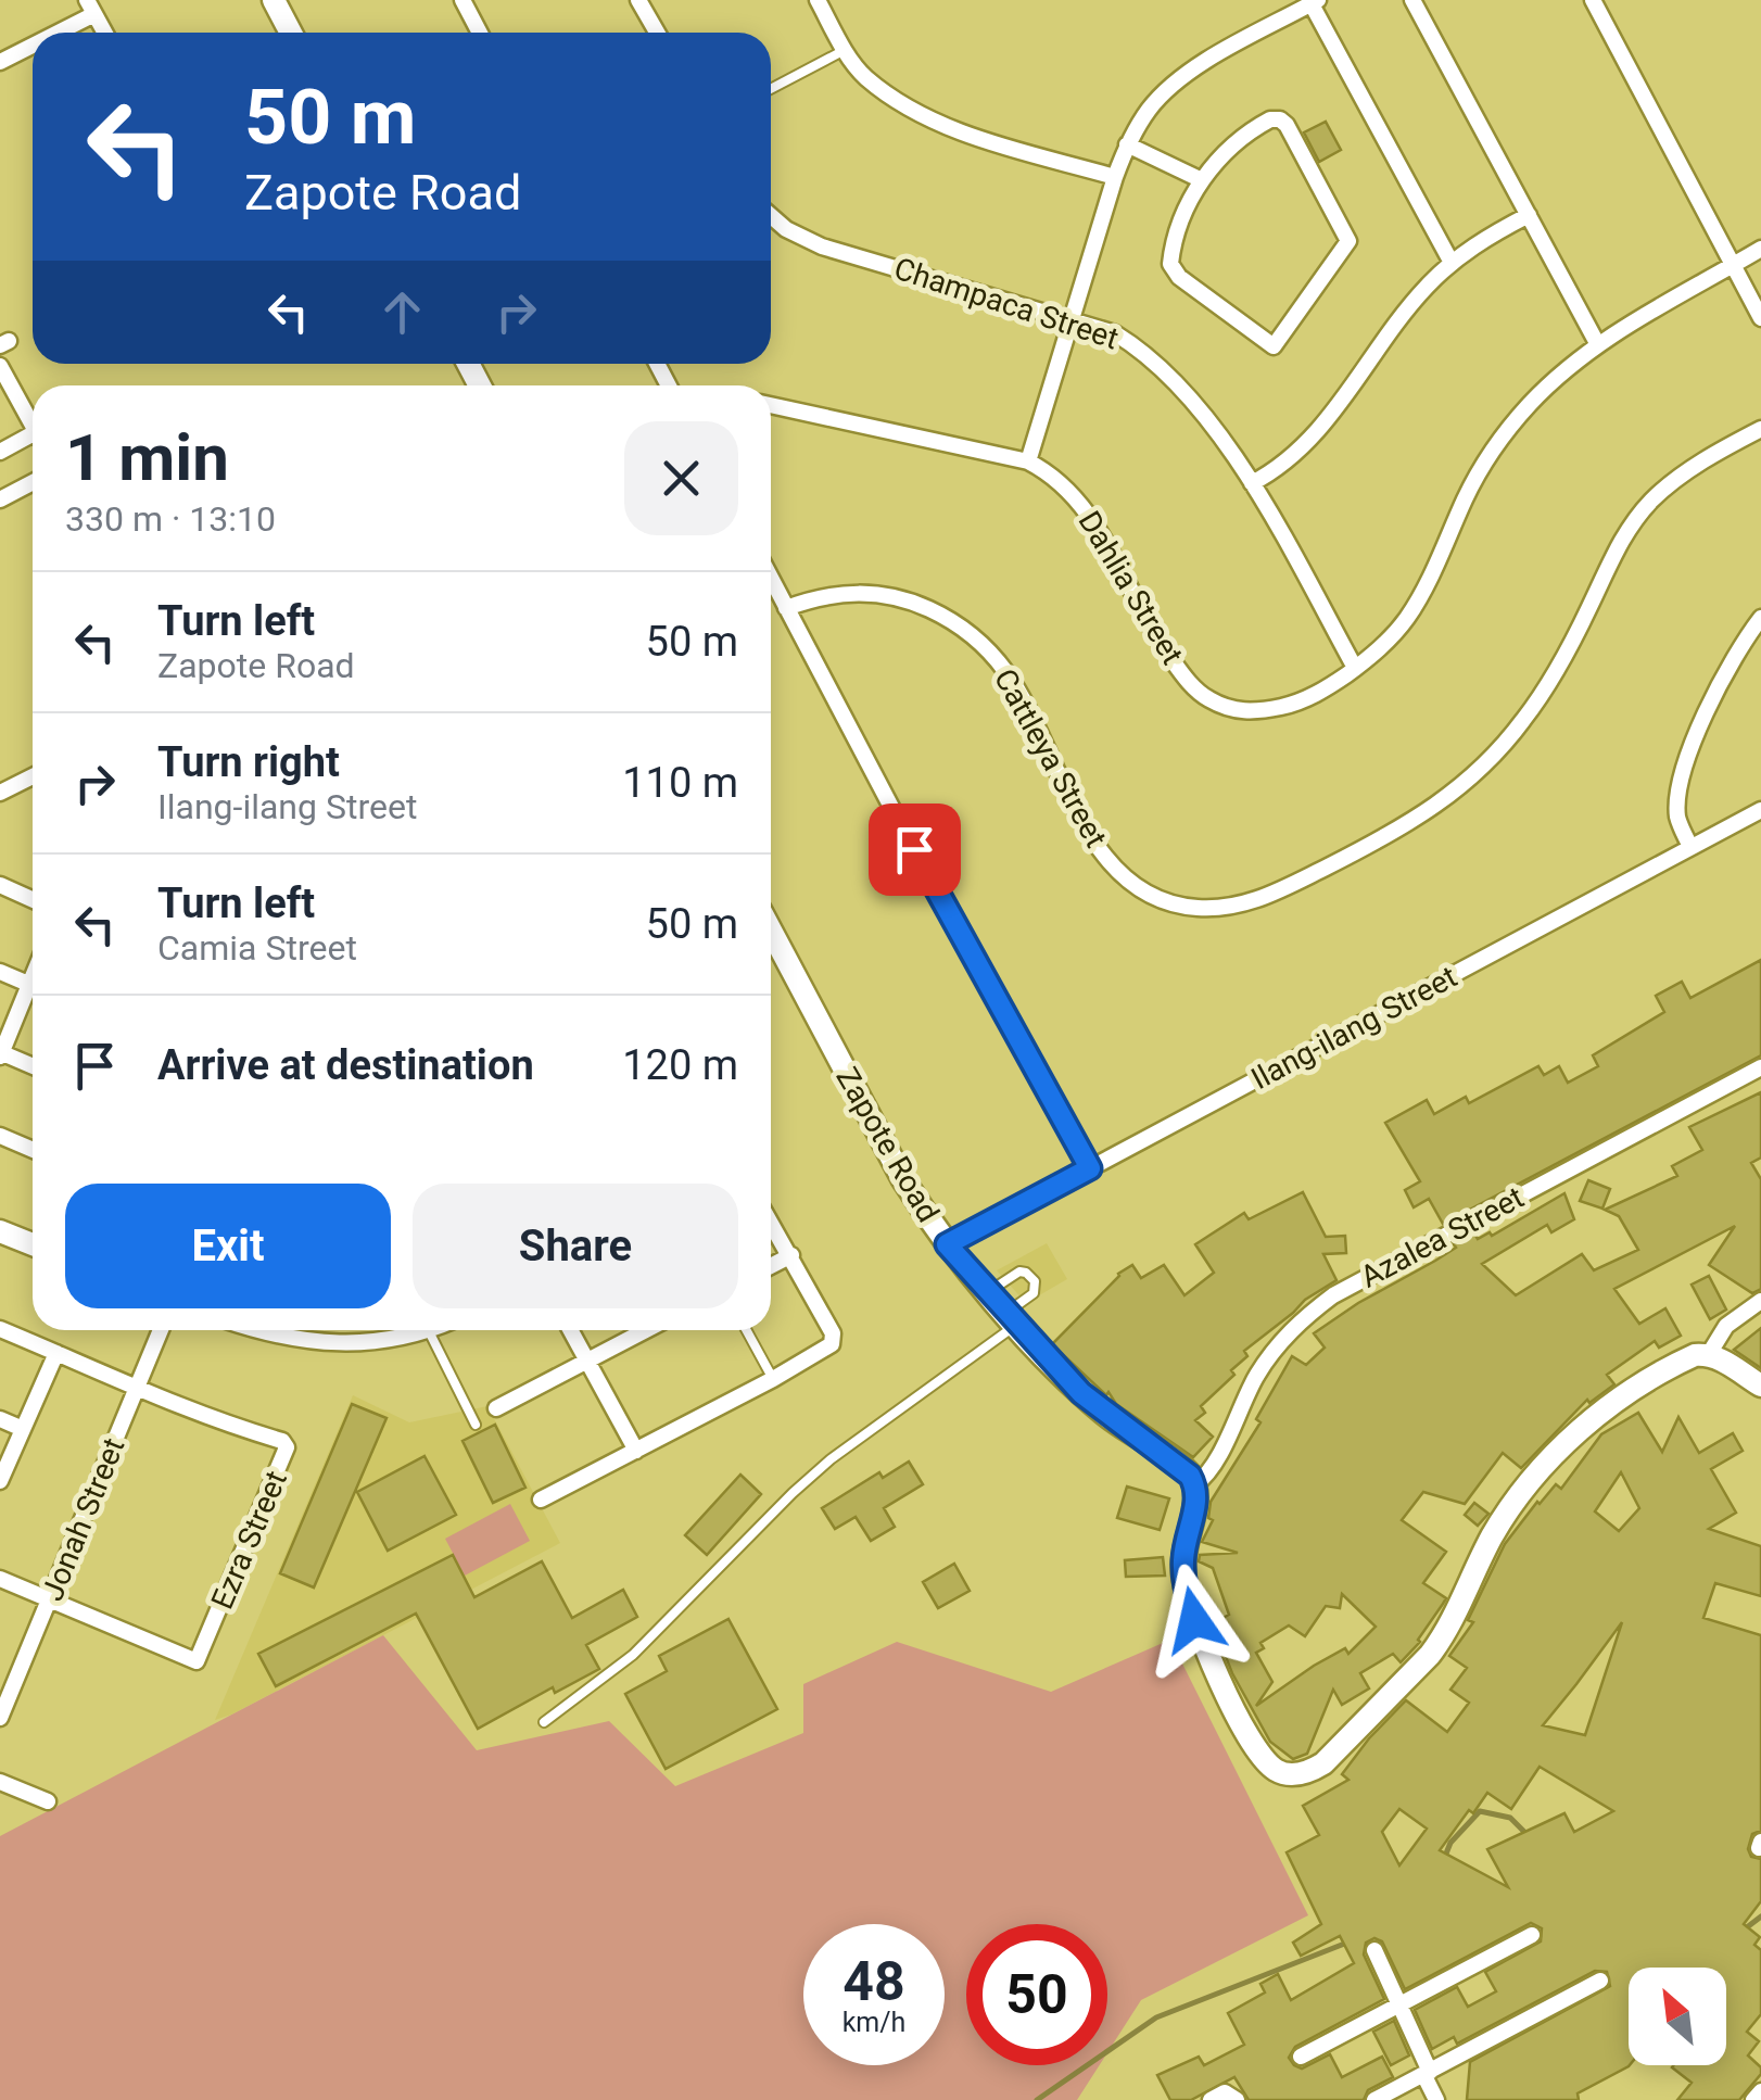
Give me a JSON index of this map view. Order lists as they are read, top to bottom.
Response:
{
  "streets": {
    "main road": ["Zapote Road"],
    "street": [
      "Champaca Street",
      "Dahlia Street",
      "Cattleya Street",
      "Ilang-ilang Street",
      "Azalea Street",
      "Jonah Street",
      "Ezra Street"
    ]
  },
  "crossings": [
    ["Champaca Street", "Dahlia Street"],
    ["Ilang-ilang Street", "Zapote Road"],
    ["Zapote Road", "Azalea Street"],
    ["Jonah Street", "Ezra Street"]
  ],
  "north": "top left",
  "page": {
    "turn": ["50 m", "Zapote Road"],
    "heading": ["1 min", "330 m · 13:10"],
    "list": [
      {
        "name": "Turn left",
        "note": "Zapote Road",
        "value": "50 m"
      },
      {
        "name": "Turn right",
        "note": "Ilang-ilang Street",
        "value": "110 m"
      },
      {
        "name": "Turn left",
        "note": "Camia Street",
        "value": "50 m"
      },
      {
        "name": "Arrive at destination",
        "value": "120 m"
      }
    ],
    "buttons": ["Exit", "Share"],
    "speed": "48 km/h",
    "limit": "50"
  }
}
